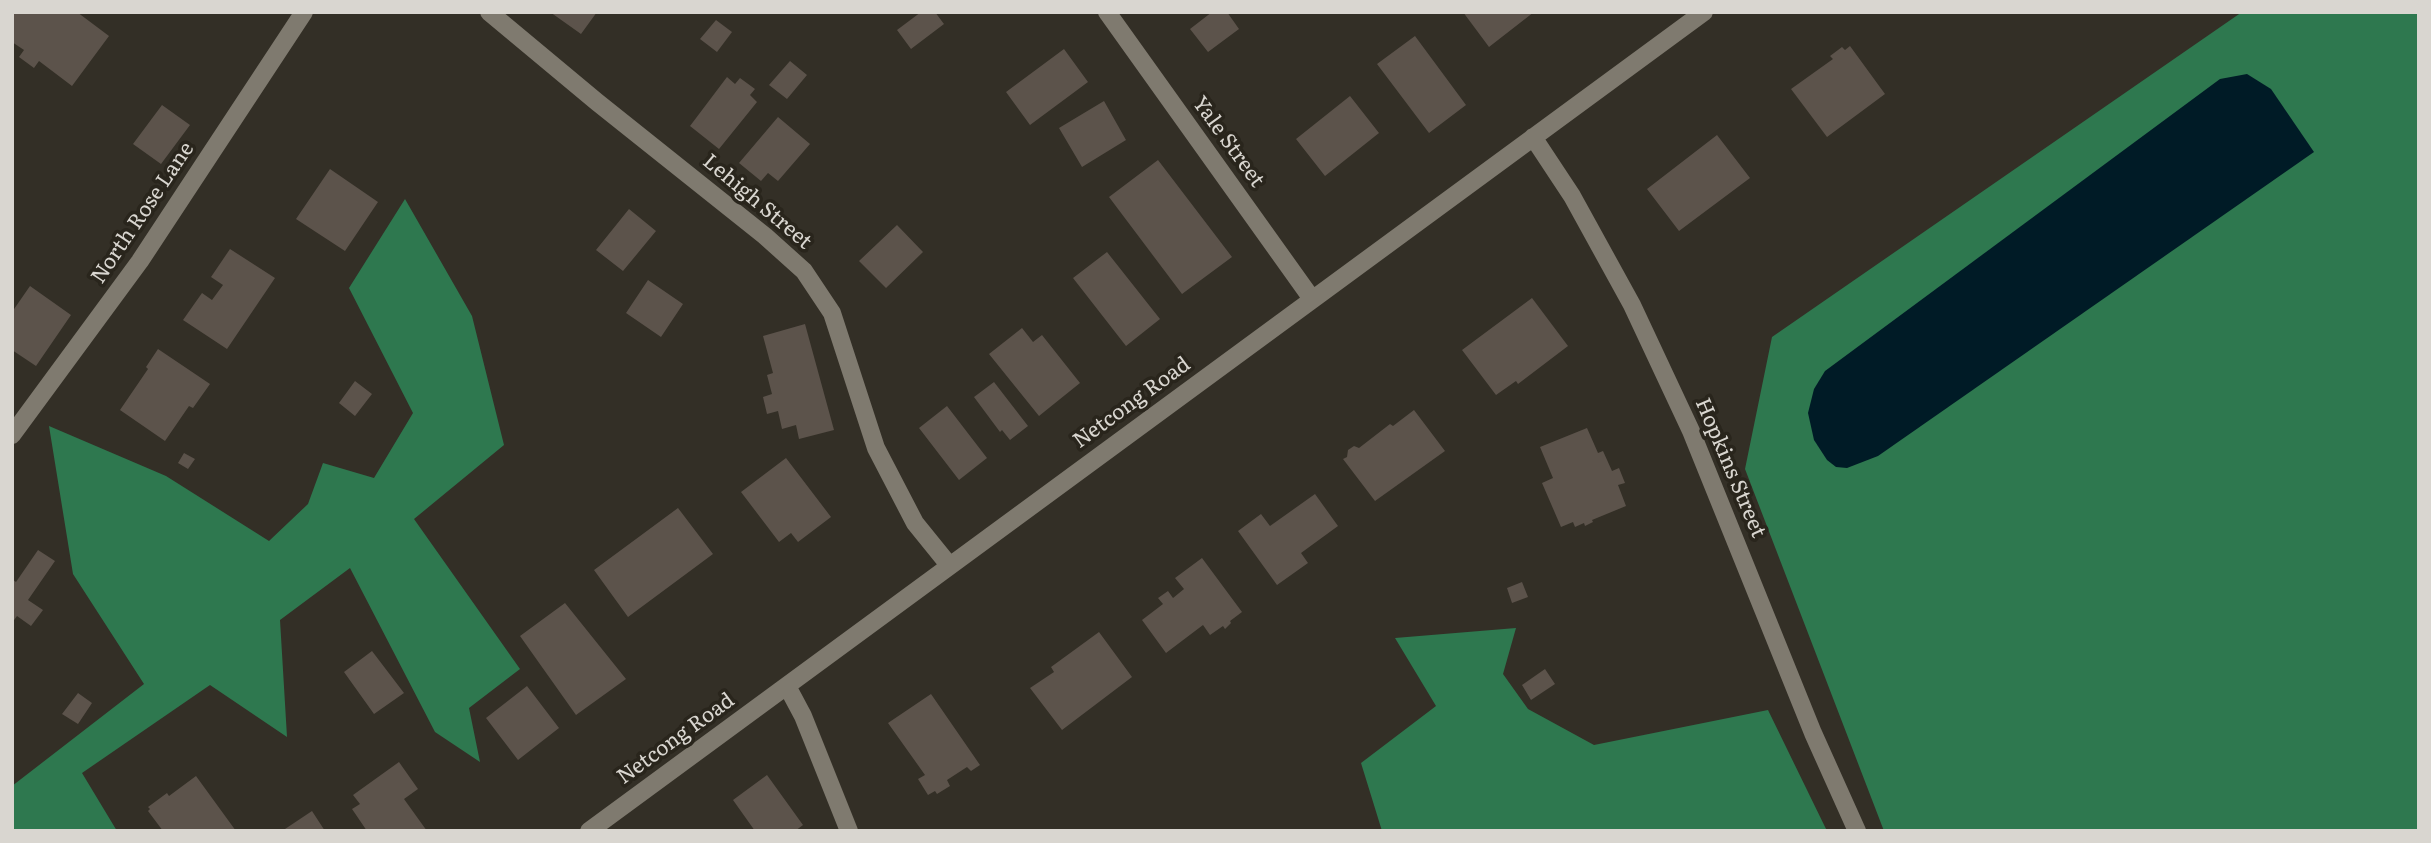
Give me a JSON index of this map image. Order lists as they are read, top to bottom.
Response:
{
  "streets": {
    "street": [
      "Yale Street",
      "Lehigh Street",
      "North Rose Lane",
      "Netcong Road",
      "Hopkins Street"
    ]
  },
  "crossings": [
    ["Yale Street", "Netcong Road"],
    ["Lehigh Street", "Netcong Road"],
    ["Netcong Road", "Hopkins Street"]
  ]
}
